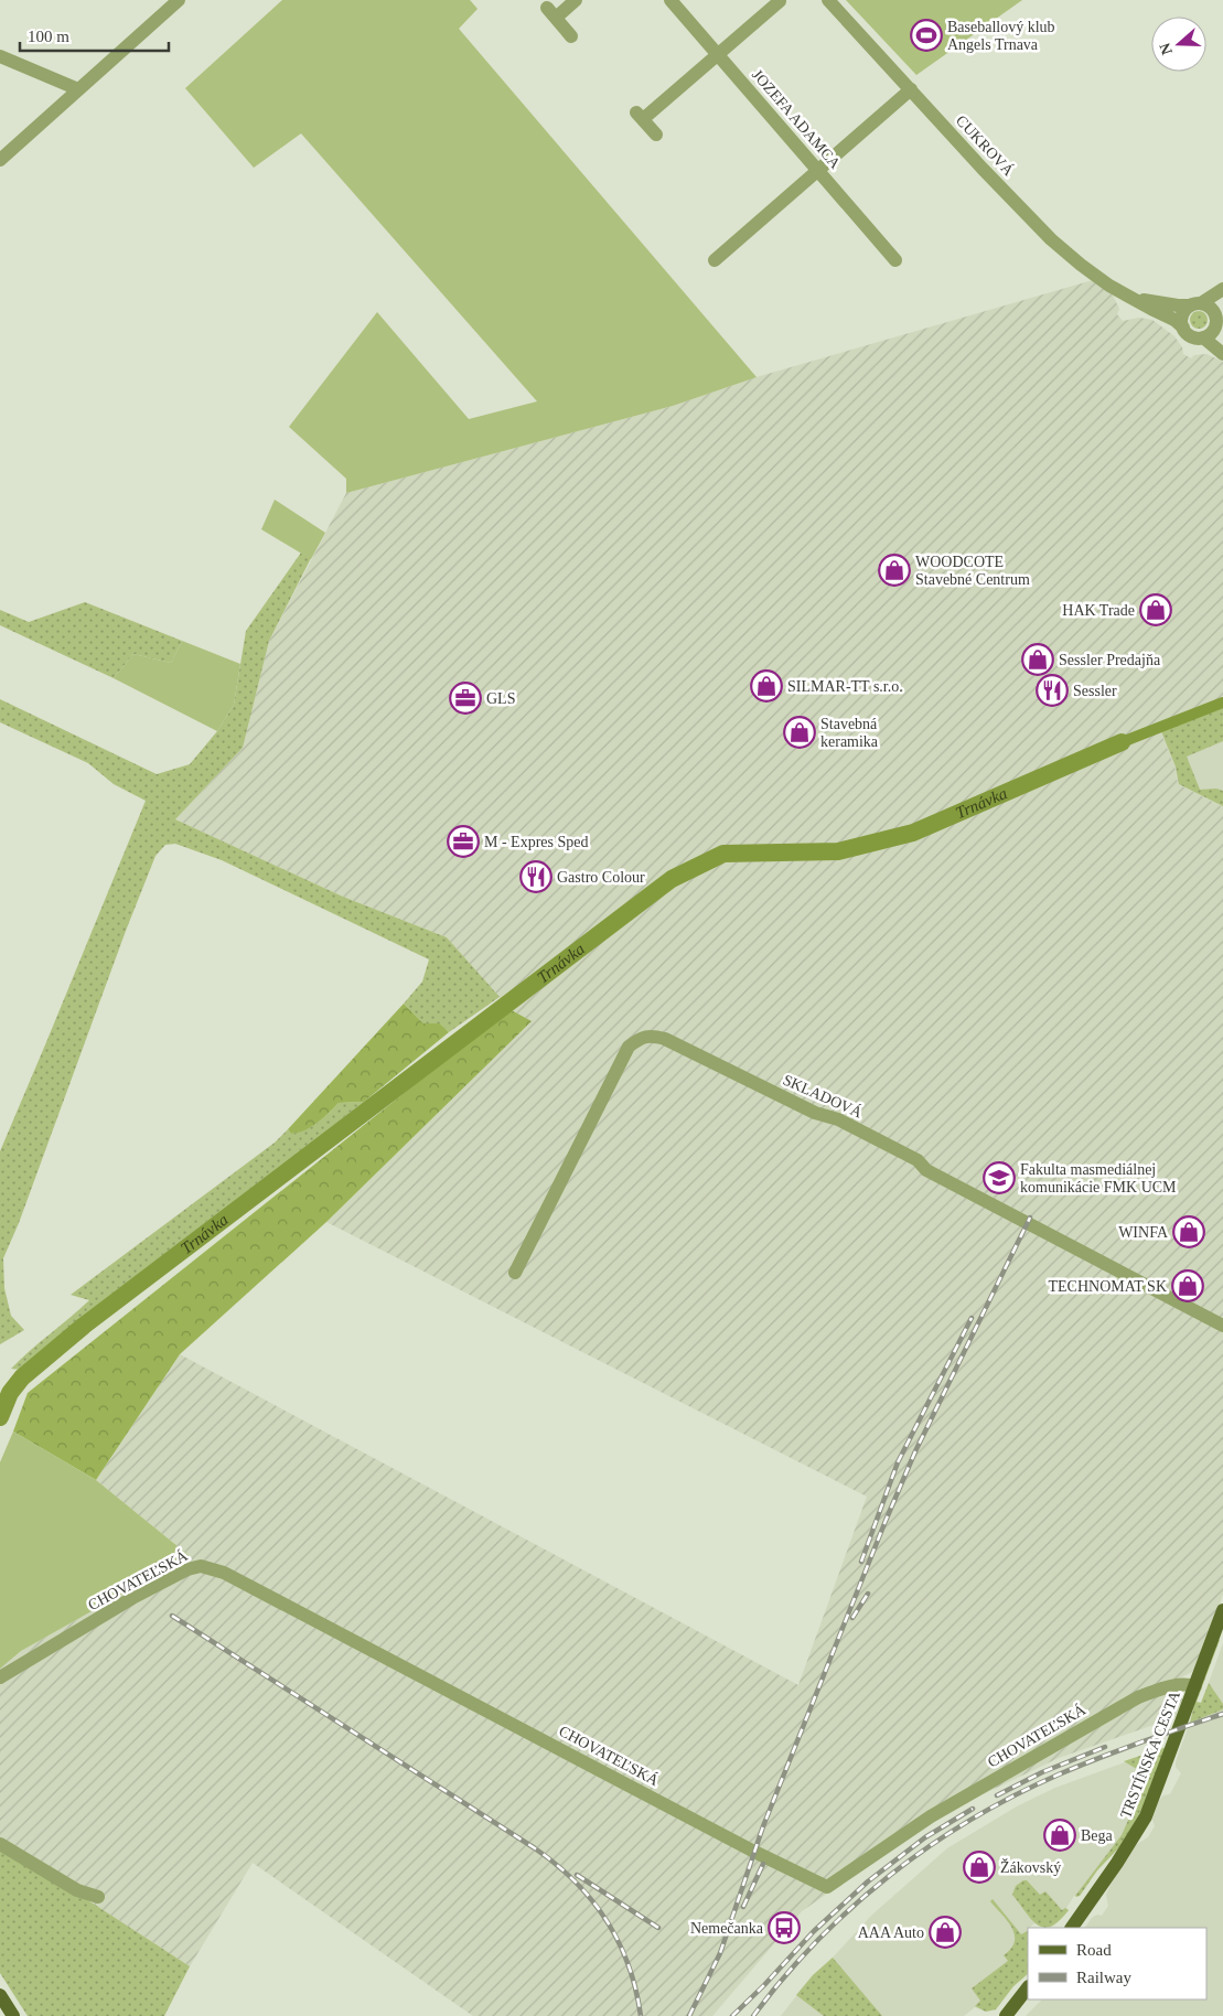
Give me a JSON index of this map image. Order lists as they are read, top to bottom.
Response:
{
  "streets": {
    "main road": ["TRSTÍNSKA CESTA"],
    "street": [
      "JOZEFA ADAMCA",
      "CUKROVÁ",
      "SKLADOVÁ",
      "CHOVATEĽSKÁ"
    ]
  },
  "crossings": [
    ["CHOVATEĽSKÁ", "TRSTÍNSKA CESTA"]
  ],
  "water": ["Trnávka"],
  "places": {
    "sports": ["Baseballový klub Angels Trnava"],
    "shop": [
      "WOODCOTE Stavebné Centrum",
      "HAK Trade",
      "Sessler Predajňa",
      "SILMAR-TT s.r.o.",
      "Stavebná keramika",
      "WINFA",
      "TECHNOMAT SK",
      "Bega",
      "Žákovský",
      "AAA Auto"
    ],
    "restaurant": ["Sessler", "Gastro Colour"],
    "office": ["GLS", "M - Expres Sped"],
    "school or university": ["Fakulta masmediálnej komunikácie FMK UCM"],
    "bus stop": ["Nemečanka"]
  },
  "legend": ["Road", "Railway"],
  "scale_bar": "100 m",
  "north": "left"
}
